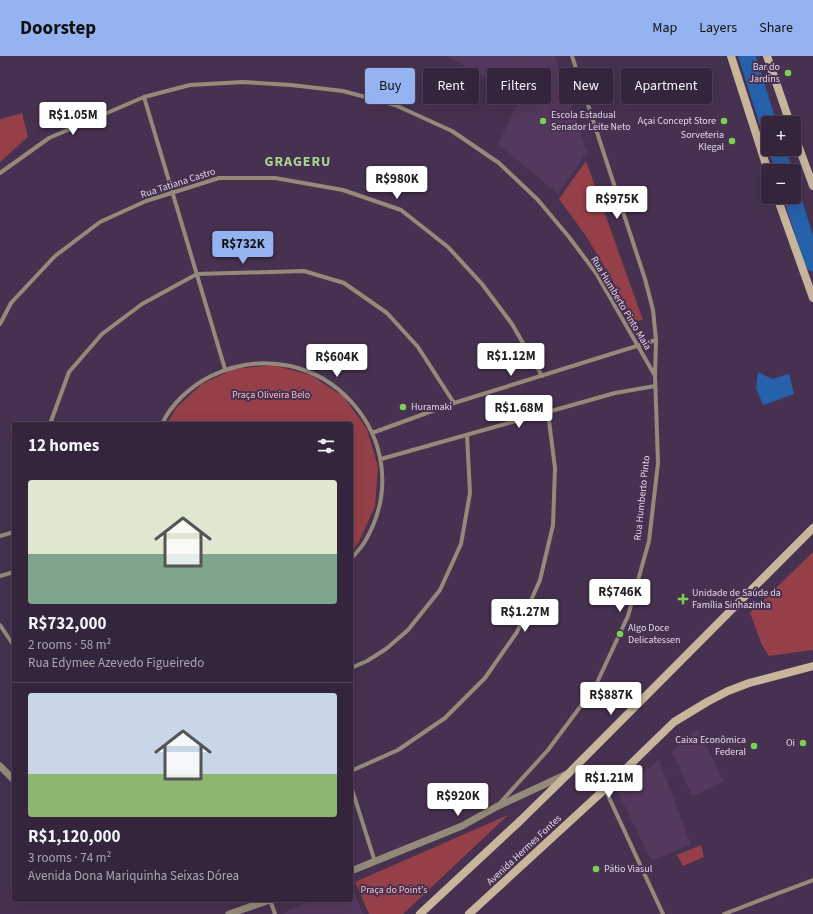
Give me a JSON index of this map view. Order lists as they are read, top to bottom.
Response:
{
  "streets": {
    "main road": ["Avenida Hermes Fontes"],
    "street": ["Rua Tatiana Castro", "Rua Humberto Pinto Maia", "Rua Humberto Pinto"]
  },
  "crossings": [
    ["Rua Humberto Pinto Maia", "Rua Humberto Pinto"]
  ],
  "districts": ["GRAGERU"],
  "parks": ["Praça Oliveira Belo", "Praça do Point's"],
  "places": {
    "other": [
      "Bar do Jardins",
      "Escola Estadual Senador Leite Neto",
      "Açai Concept Store",
      "Sorveteria Klegal",
      "Huramaki",
      "Algo Doce Delicatessen",
      "Oi",
      "Caixa Econômica Federal",
      "Pátio Viasul"
    ],
    "health": ["Unidade de Saúde da Família Sinhazinha"]
  },
  "page": {
    "header": "Doorstep",
    "nav": ["Map", "Layers", "Share"],
    "chip": [
      "Buy",
      "Rent",
      "Filters",
      "New",
      "Apartment"
    ],
    "price": [
      "R$1.05M",
      "R$980K",
      "R$975K",
      "R$732K",
      "R$1.12M",
      "R$604K",
      "R$1.68M",
      "R$746K",
      "R$1.27M",
      "R$887K",
      "R$1.21M",
      "R$920K"
    ],
    "map_buttons": ["+", "−"],
    "heading": "12 homes",
    "list": [
      {
        "name": "R$732,000",
        "note": "2 rooms · 58 m² · Rua Edymee Azevedo Figueiredo"
      },
      {
        "name": "R$1,120,000",
        "note": "3 rooms · 74 m² · Avenida Dona Mariquinha Seixas Dórea"
      }
    ]
  }
}
